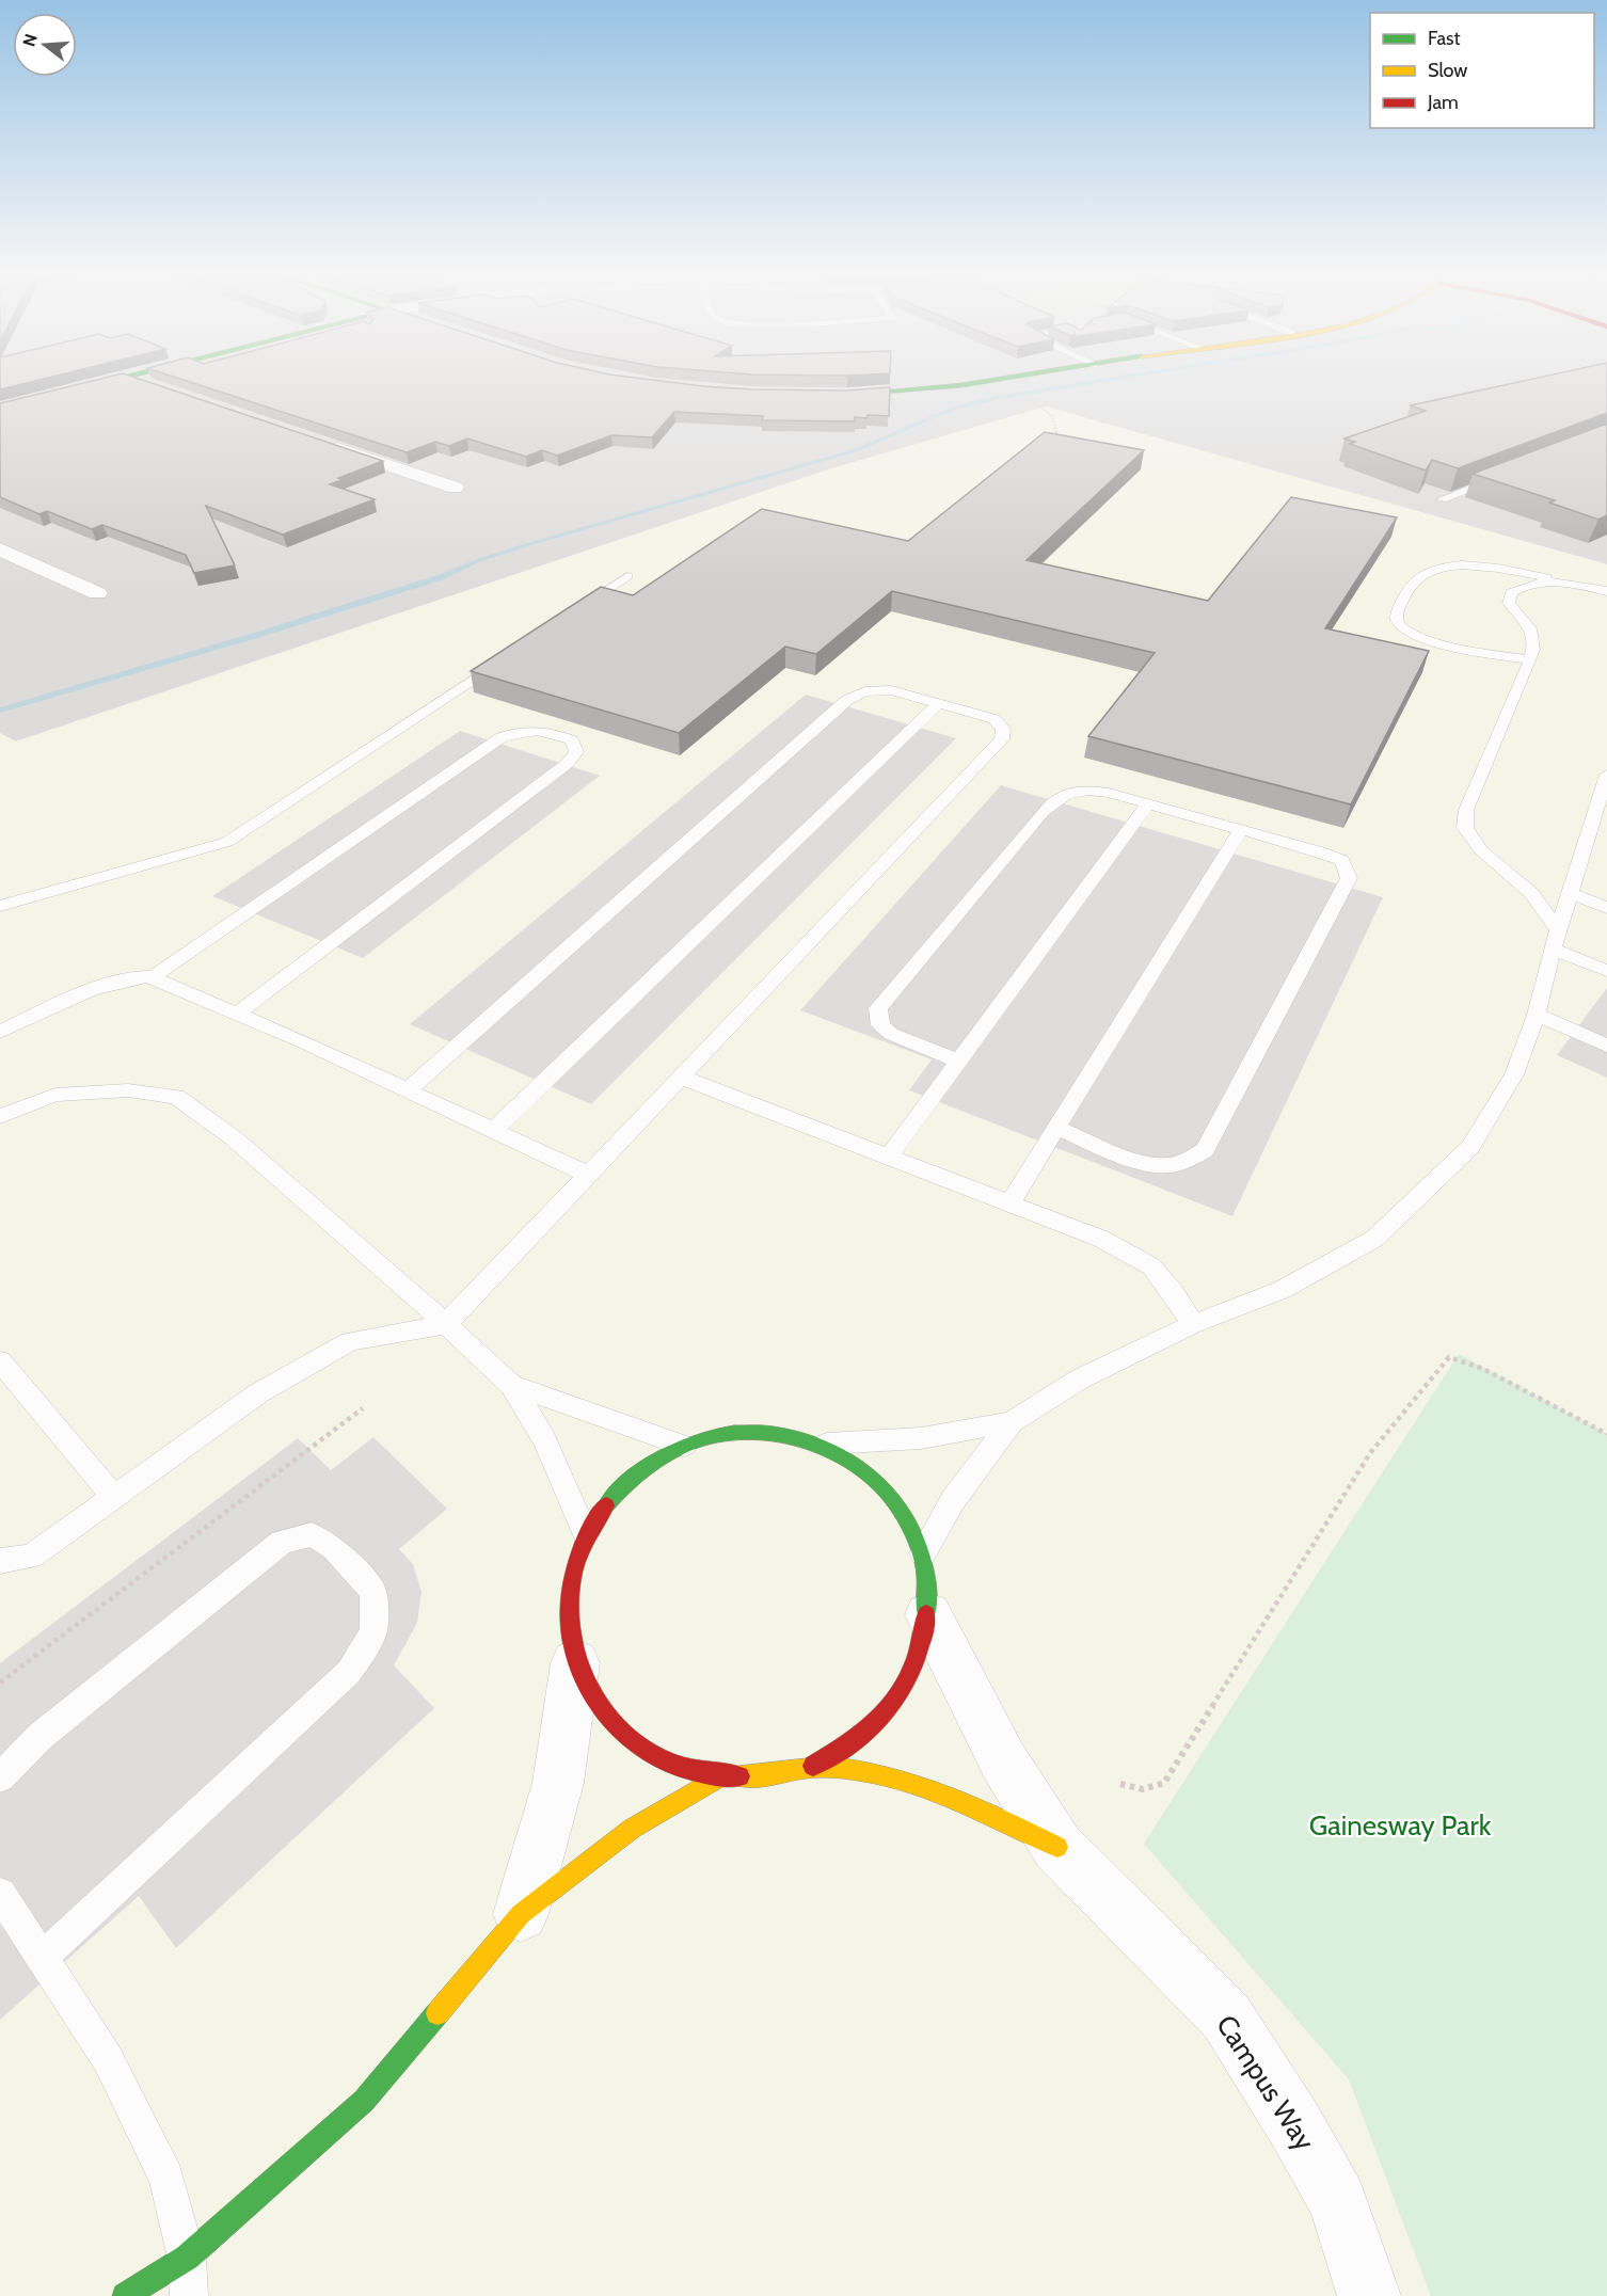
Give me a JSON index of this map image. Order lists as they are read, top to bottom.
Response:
{
  "streets": {
    "street": ["Campus Way"]
  },
  "parks": ["Gainesway Park"],
  "legend": ["Fast", "Slow", "Jam"],
  "north": "left"
}
